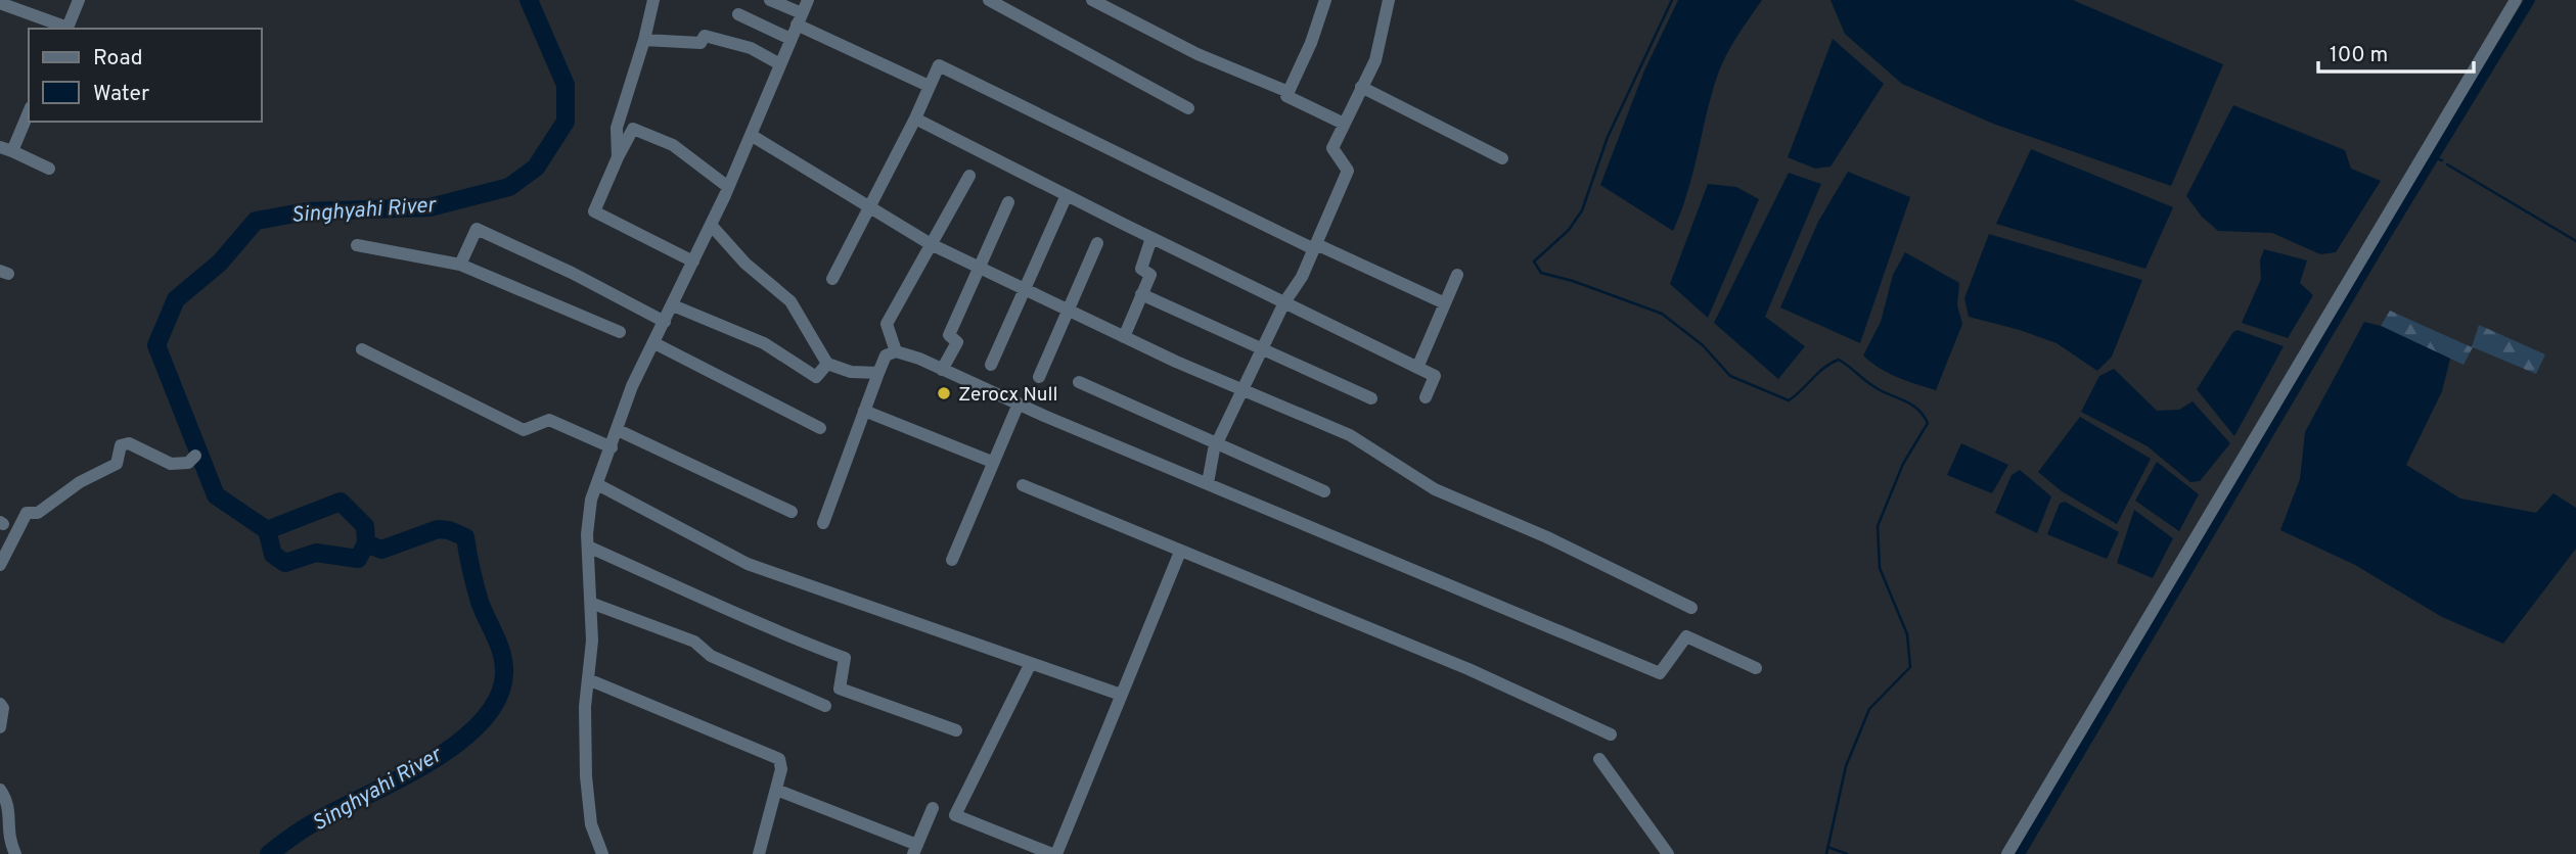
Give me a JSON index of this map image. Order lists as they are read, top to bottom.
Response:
{
  "water": ["Singhyahi River"],
  "places": ["Zerocx Null"],
  "legend": ["Road", "Water"],
  "scale_bar": "100 m"
}
